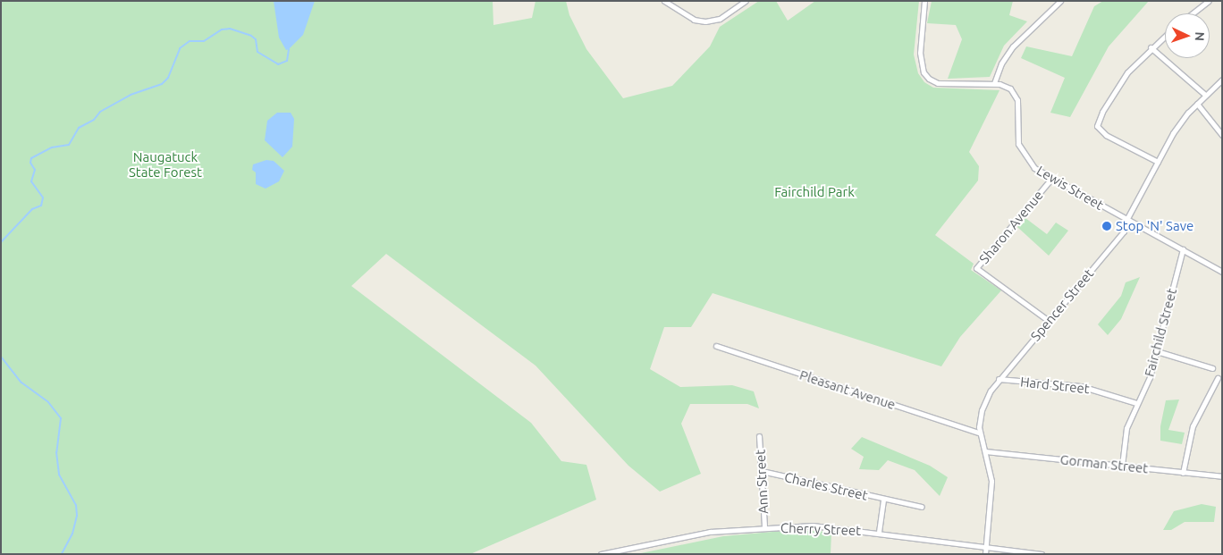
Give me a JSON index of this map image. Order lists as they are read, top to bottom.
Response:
{
  "streets": {
    "street": [
      "Lewis Street",
      "Sharon Avenue",
      "Spencer Street",
      "Fairchild Street",
      "Hard Street",
      "Pleasant Avenue",
      "Gorman Street",
      "Ann Street",
      "Charles Street",
      "Cherry Street"
    ]
  },
  "crossings": [
    ["Lewis Street", "Sharon Avenue"],
    ["Lewis Street", "Spencer Street"],
    ["Lewis Street", "Fairchild Street"],
    ["Sharon Avenue", "Spencer Street"],
    ["Spencer Street", "Hard Street"],
    ["Spencer Street", "Pleasant Avenue"],
    ["Spencer Street", "Gorman Street"],
    ["Spencer Street", "Cherry Street"],
    ["Fairchild Street", "Hard Street"],
    ["Fairchild Street", "Gorman Street"],
    ["Ann Street", "Charles Street"],
    ["Ann Street", "Cherry Street"],
    ["Charles Street", "Cherry Street"]
  ],
  "parks": ["Naugatuck State Forest", "Fairchild Park"],
  "places": ["Stop 'N' Save"],
  "north": "right"
}
